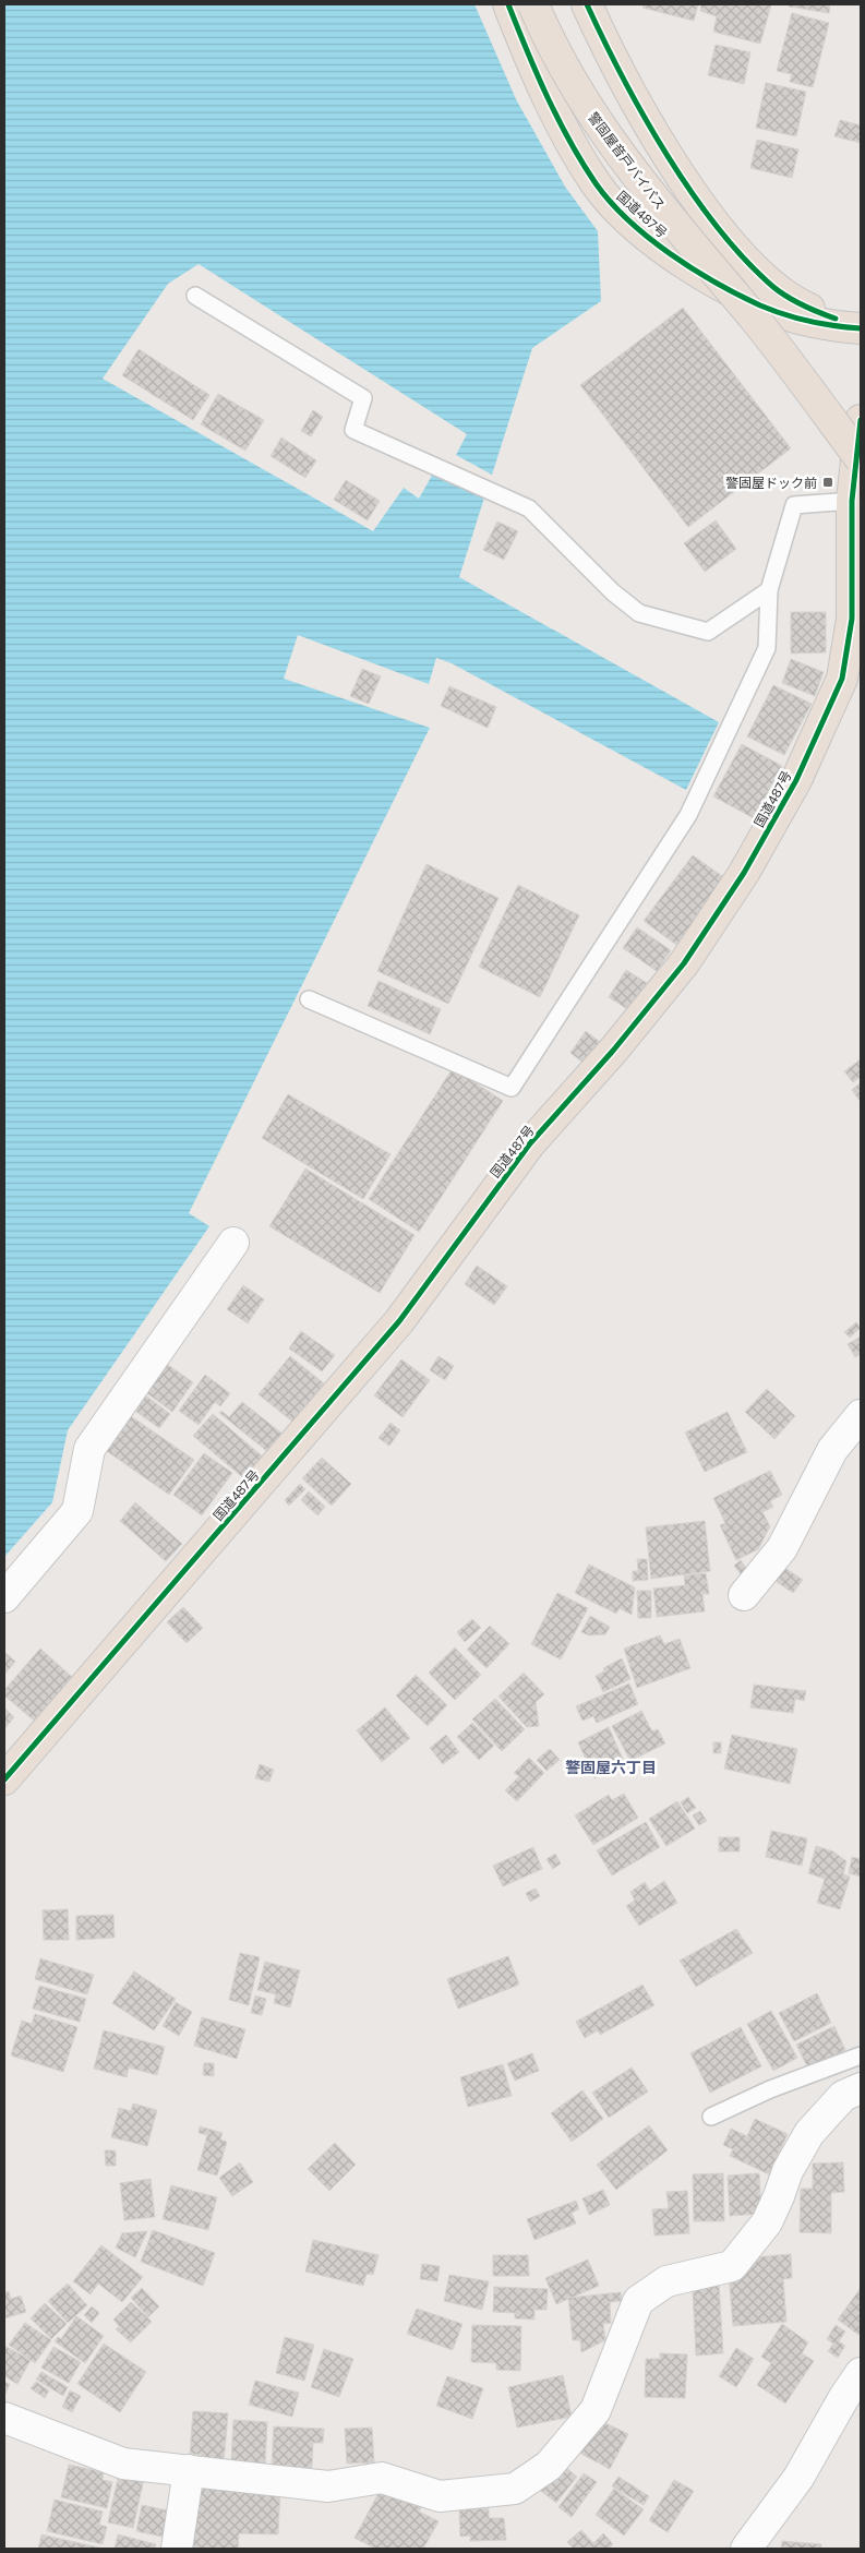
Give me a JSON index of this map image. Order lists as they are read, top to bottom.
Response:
{
  "streets": {
    "highway": ["警固屋音戸バイパス", "国道487号"]
  },
  "districts": ["警固屋六丁目"],
  "places": {
    "transit": ["警固屋ドック前"]
  }
}
